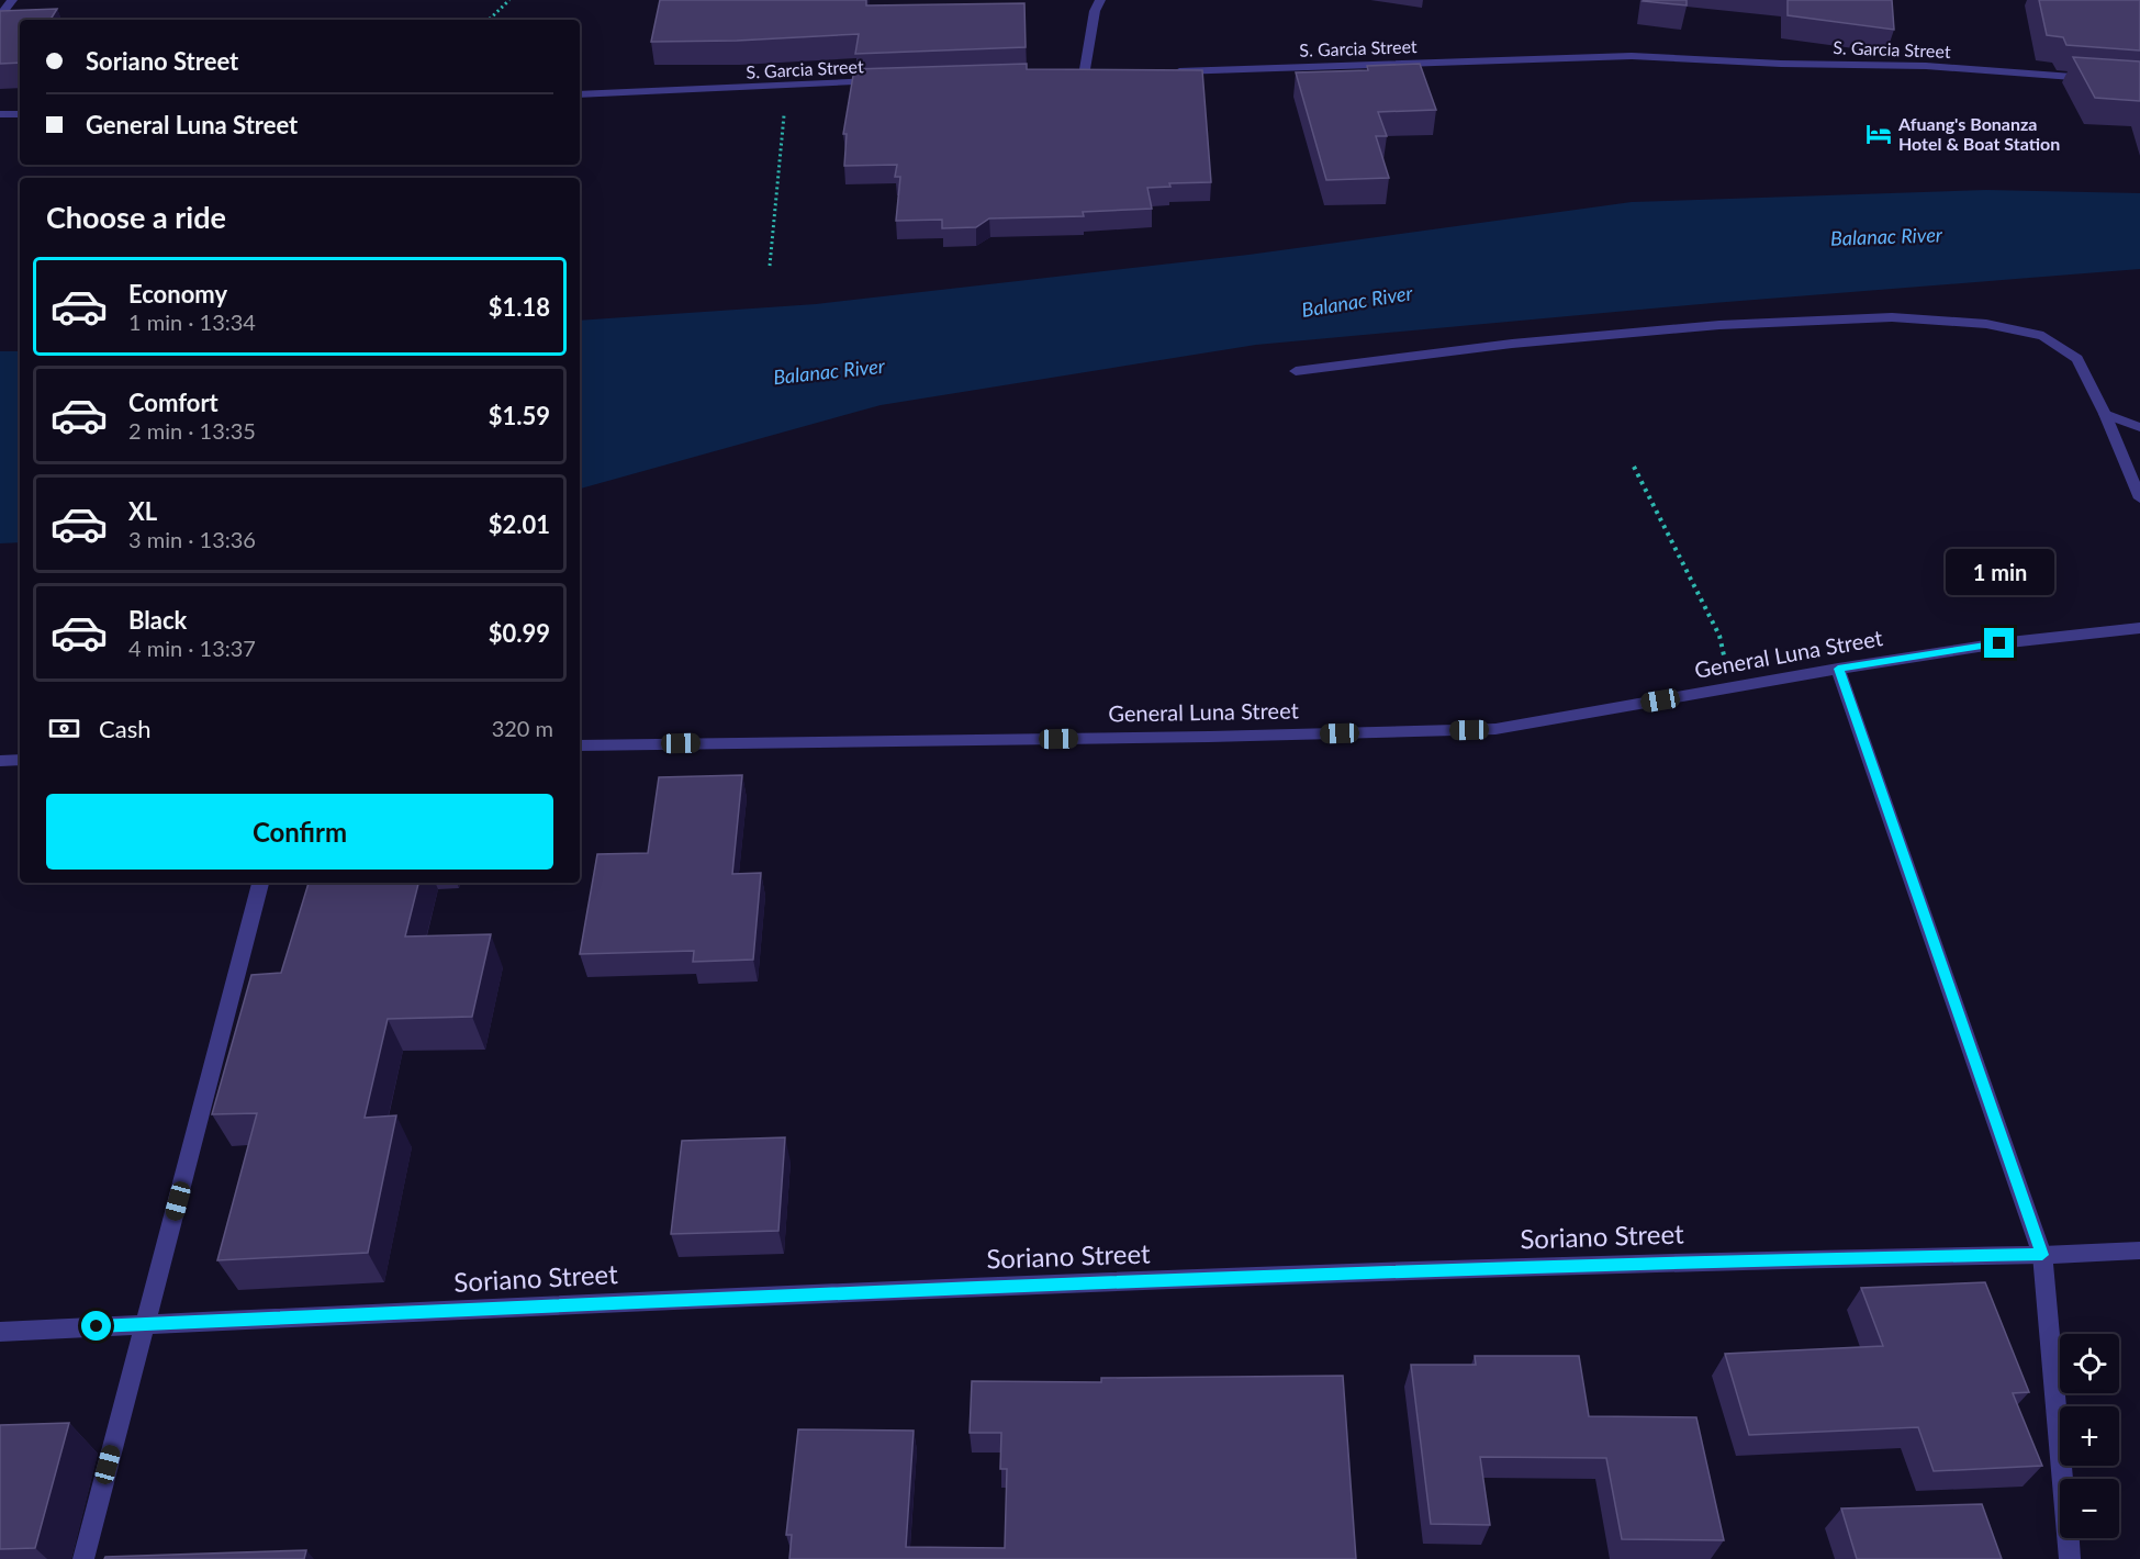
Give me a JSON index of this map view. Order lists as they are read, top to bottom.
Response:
{
  "streets": {
    "street": ["S. Garcia Street", "General Luna Street", "Soriano Street"]
  },
  "water": ["Balanac River"],
  "places": {
    "hotel": ["Afuang's Bonanza Hotel & Boat Station"]
  },
  "page": {
    "banner": ["Soriano Street", "General Luna Street"],
    "heading": "Choose a ride",
    "list": [
      {
        "name": "Economy",
        "note": "1 min · 13:34",
        "value": "$1.18"
      },
      {
        "name": "Comfort",
        "note": "2 min · 13:35",
        "value": "$1.59"
      },
      {
        "name": "XL",
        "note": "3 min · 13:36",
        "value": "$2.01"
      },
      {
        "name": "Black",
        "note": "4 min · 13:37",
        "value": "$0.99"
      }
    ],
    "bubble": "1 min",
    "pay": ["Cash", "320 m"],
    "buttons": "Confirm",
    "map_buttons": ["+", "−"]
  }
}
